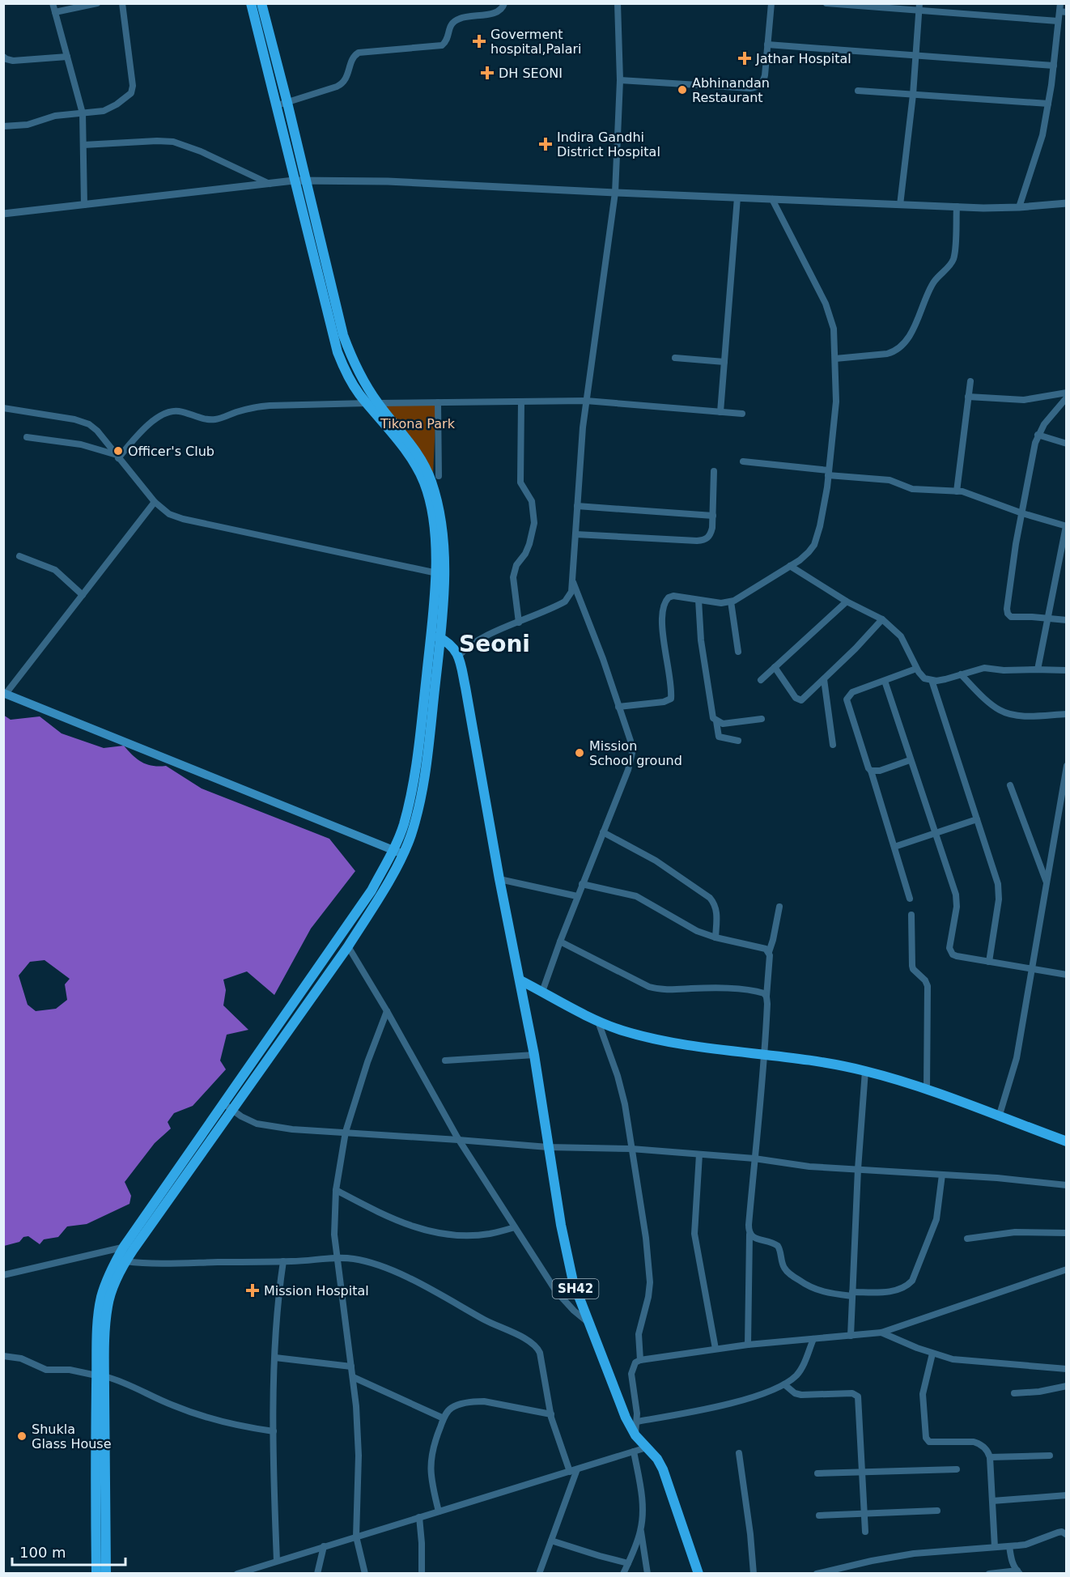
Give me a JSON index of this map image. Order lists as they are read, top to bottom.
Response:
{
  "streets": {
    "main road": ["SH42"]
  },
  "districts": ["Seoni"],
  "parks": ["Tikona Park"],
  "places": {
    "health": [
      "Goverment hospital,Palari",
      "Jathar Hospital",
      "DH SEONI",
      "Indira Gandhi District Hospital",
      "Mission Hospital"
    ],
    "other": [
      "Abhinandan Restaurant",
      "Officer's Club",
      "Mission School ground",
      "Shukla Glass House"
    ]
  },
  "scale_bar": "100 m"
}
